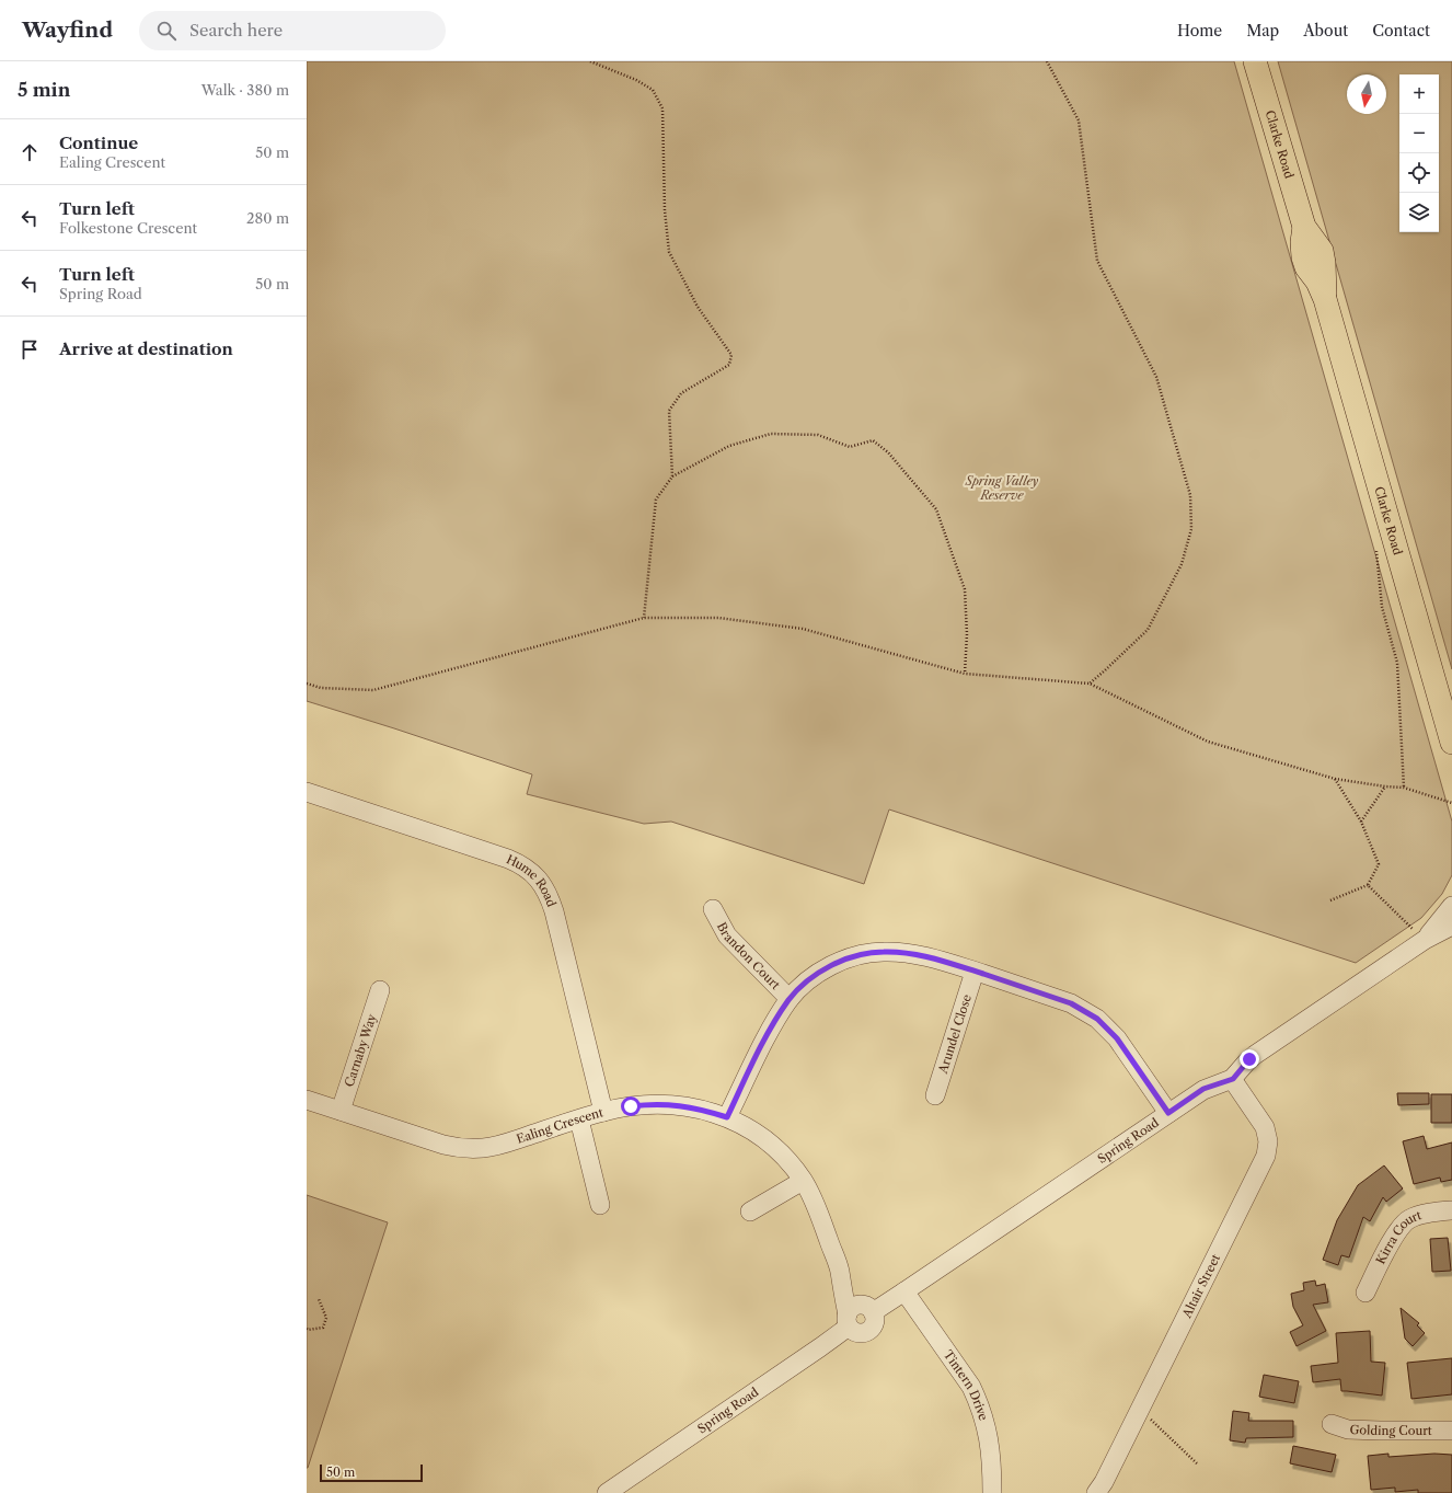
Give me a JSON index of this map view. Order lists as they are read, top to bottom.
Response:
{
  "streets": {
    "main road": ["Clarke Road"],
    "street": [
      "Hume Road",
      "Brandon Court",
      "Arundel Close",
      "Carnaby Way",
      "Ealing Crescent",
      "Spring Road",
      "Kirra Court",
      "Altair Street",
      "Tintern Drive",
      "Golding Court"
    ]
  },
  "crossings": [
    ["Hume Road", "Ealing Crescent"],
    ["Carnaby Way", "Ealing Crescent"],
    ["Ealing Crescent", "Spring Road"],
    ["Spring Road", "Altair Street"],
    ["Spring Road", "Tintern Drive"]
  ],
  "parks": ["Spring Valley Reserve"],
  "scale_bar": "50 m",
  "north": "bottom",
  "page": {
    "header": "Wayfind",
    "search": "Search here",
    "nav": [
      "Home",
      "Map",
      "About",
      "Contact"
    ],
    "heading": ["5 min", "Walk · 380 m"],
    "map_buttons": ["+", "−"],
    "list": [
      ["Continue", "Ealing Crescent", "50 m"],
      ["Turn left", "Folkestone Crescent", "280 m"],
      ["Turn left", "Spring Road", "50 m"],
      "Arrive at destination"
    ],
    "scale": "50 m"
  }
}
